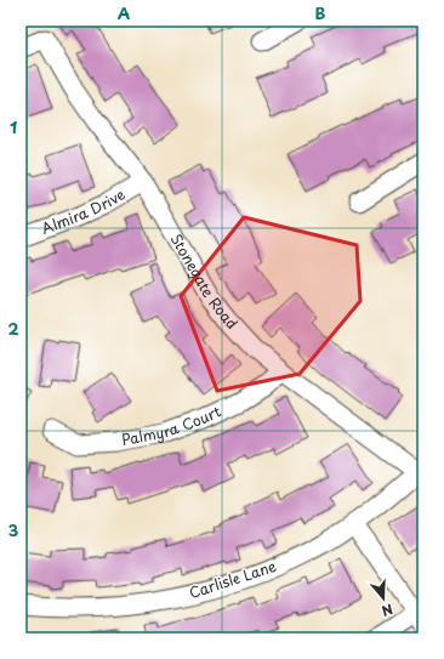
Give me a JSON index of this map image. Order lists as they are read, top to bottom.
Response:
{
  "streets": {
    "street": [
      "Almira Drive",
      "Stonegate Road",
      "Palmyra Court",
      "Carlisle Lane"
    ]
  },
  "crossings": [
    ["Almira Drive", "Stonegate Road"],
    ["Stonegate Road", "Palmyra Court"],
    ["Stonegate Road", "Carlisle Lane"]
  ],
  "north": "bottom",
  "grid": {
    "columns": ["A", "B"],
    "rows": ["1", "2", "3"]
  }
}
